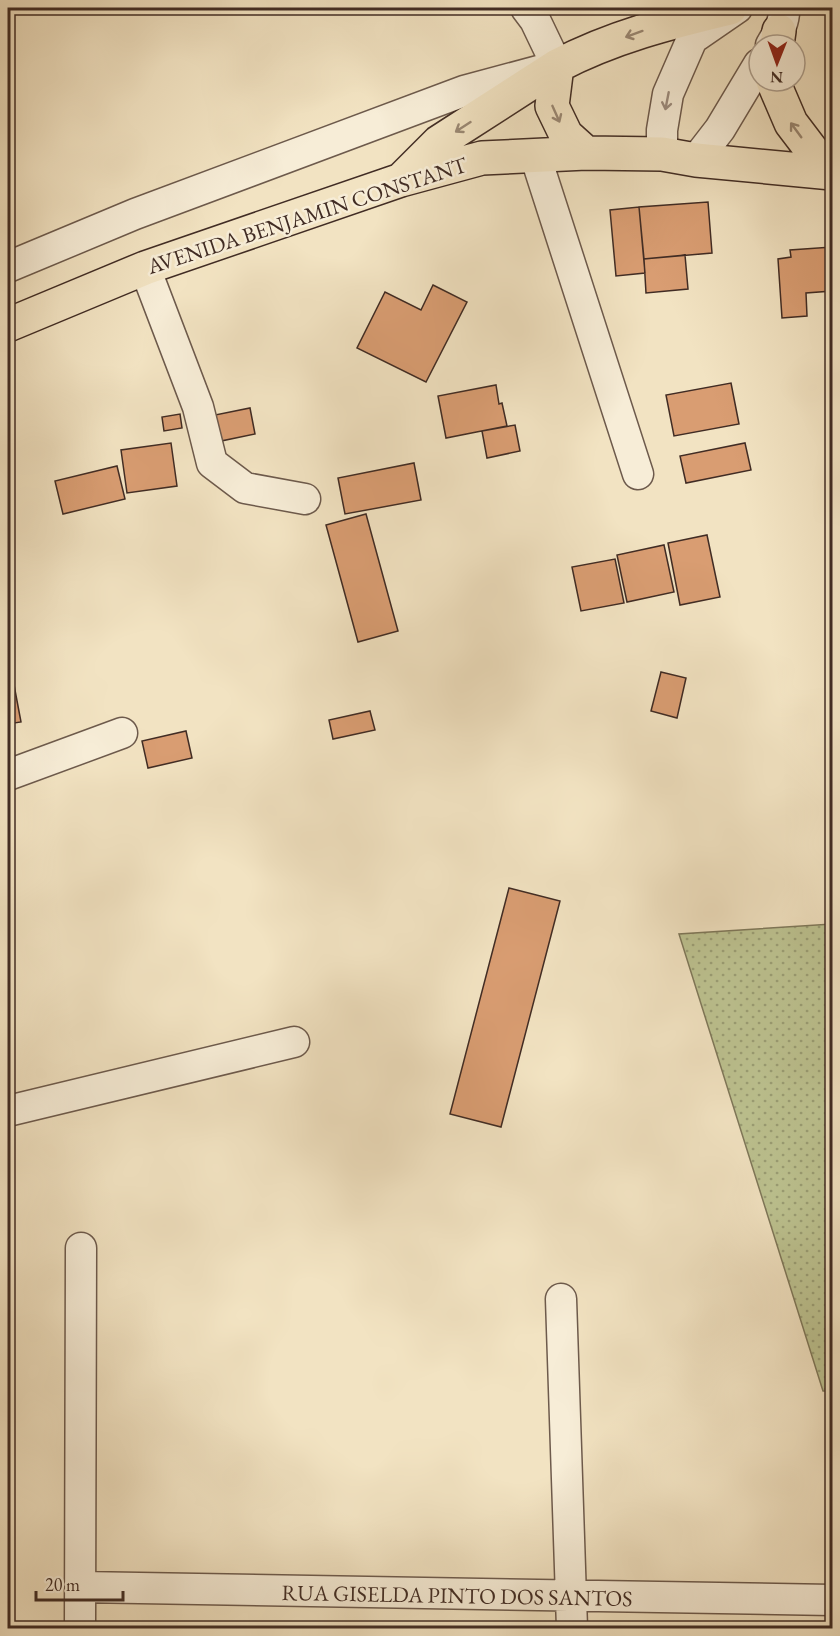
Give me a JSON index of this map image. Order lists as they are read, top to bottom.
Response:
{
  "streets": {
    "main road": ["AVENIDA BENJAMIN CONSTANT"],
    "street": ["RUA GISELDA PINTO DOS SANTOS"]
  },
  "scale_bar": "20 m",
  "north": "bottom"
}
